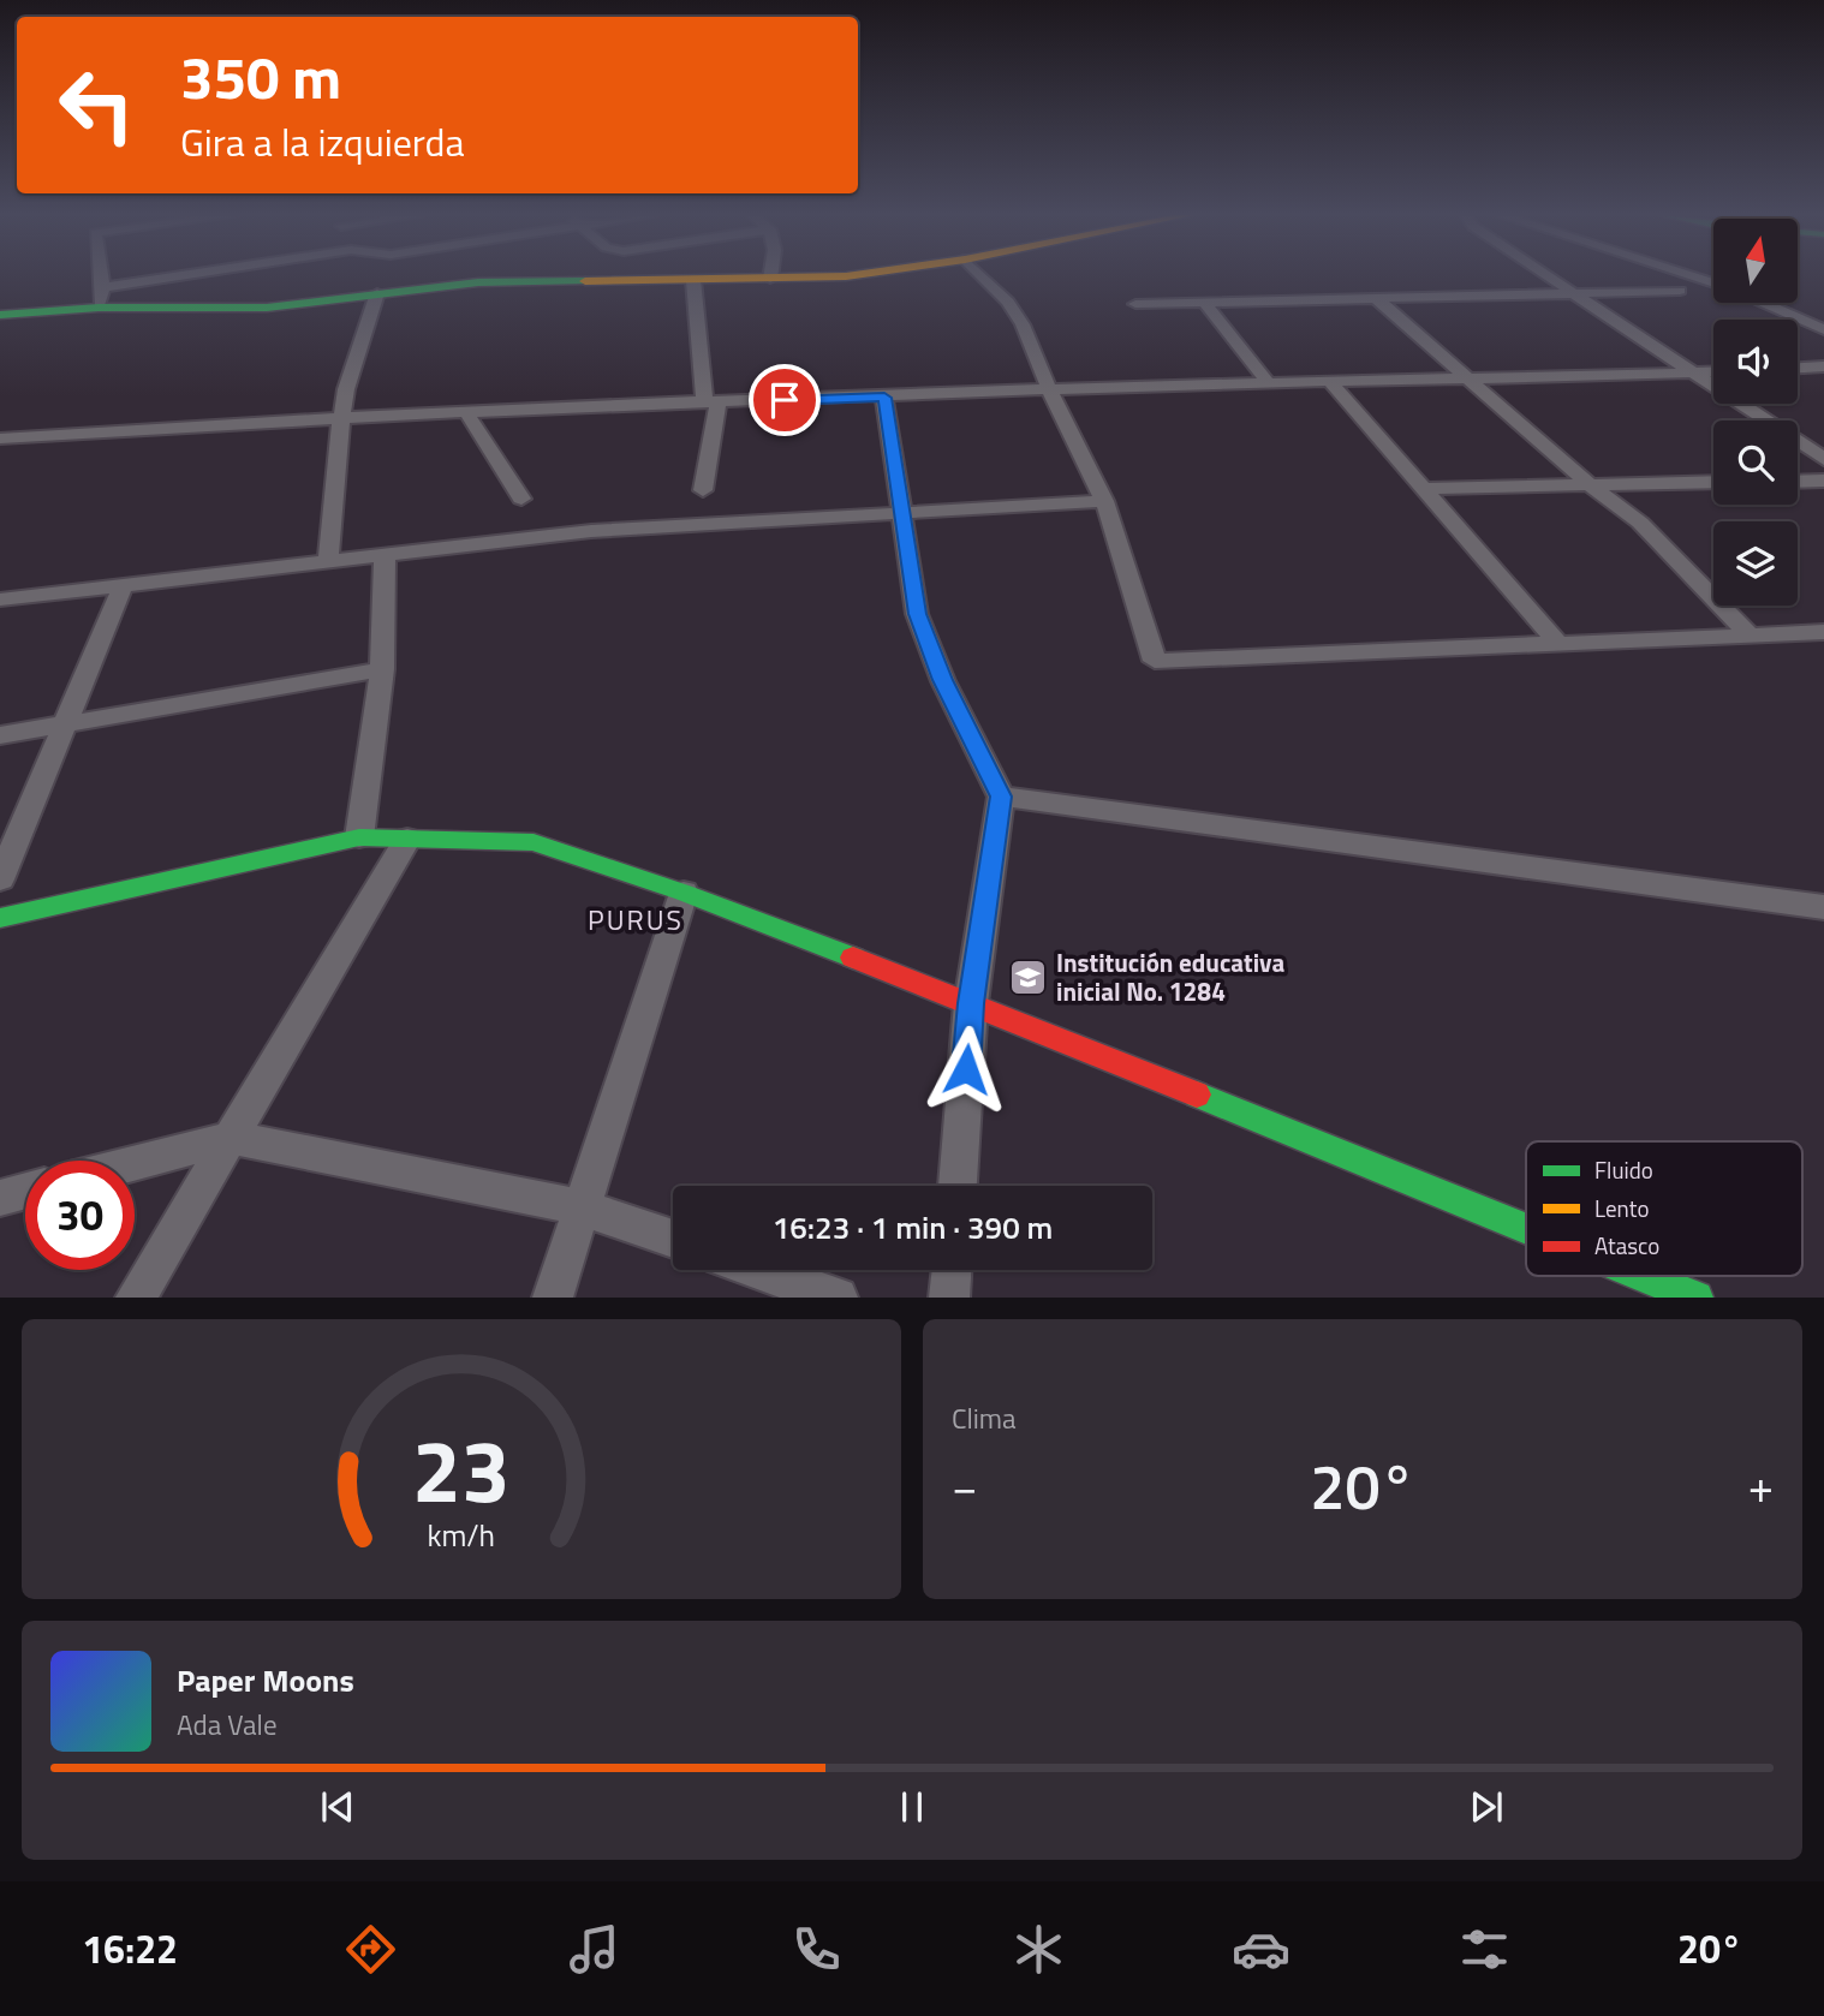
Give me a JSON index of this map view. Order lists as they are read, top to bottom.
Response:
{
  "districts": ["PURUS"],
  "places": {
    "school or university": ["Institución educativa inicial No. 1284"]
  },
  "legend": ["Fluido", "Lento", "Atasco"],
  "north": "top",
  "page": {
    "turn": ["350 m", "Gira a la izquierda"],
    "limit": "30",
    "trip": "16:23 · 1 min · 390 m",
    "tile": "Clima",
    "heat": ["−", "20°", "+"],
    "song": ["Paper Moons", "Ada Vale"],
    "tabs": ["16:22", "20°"],
    "gauge": ["23", "km/h"]
  }
}
